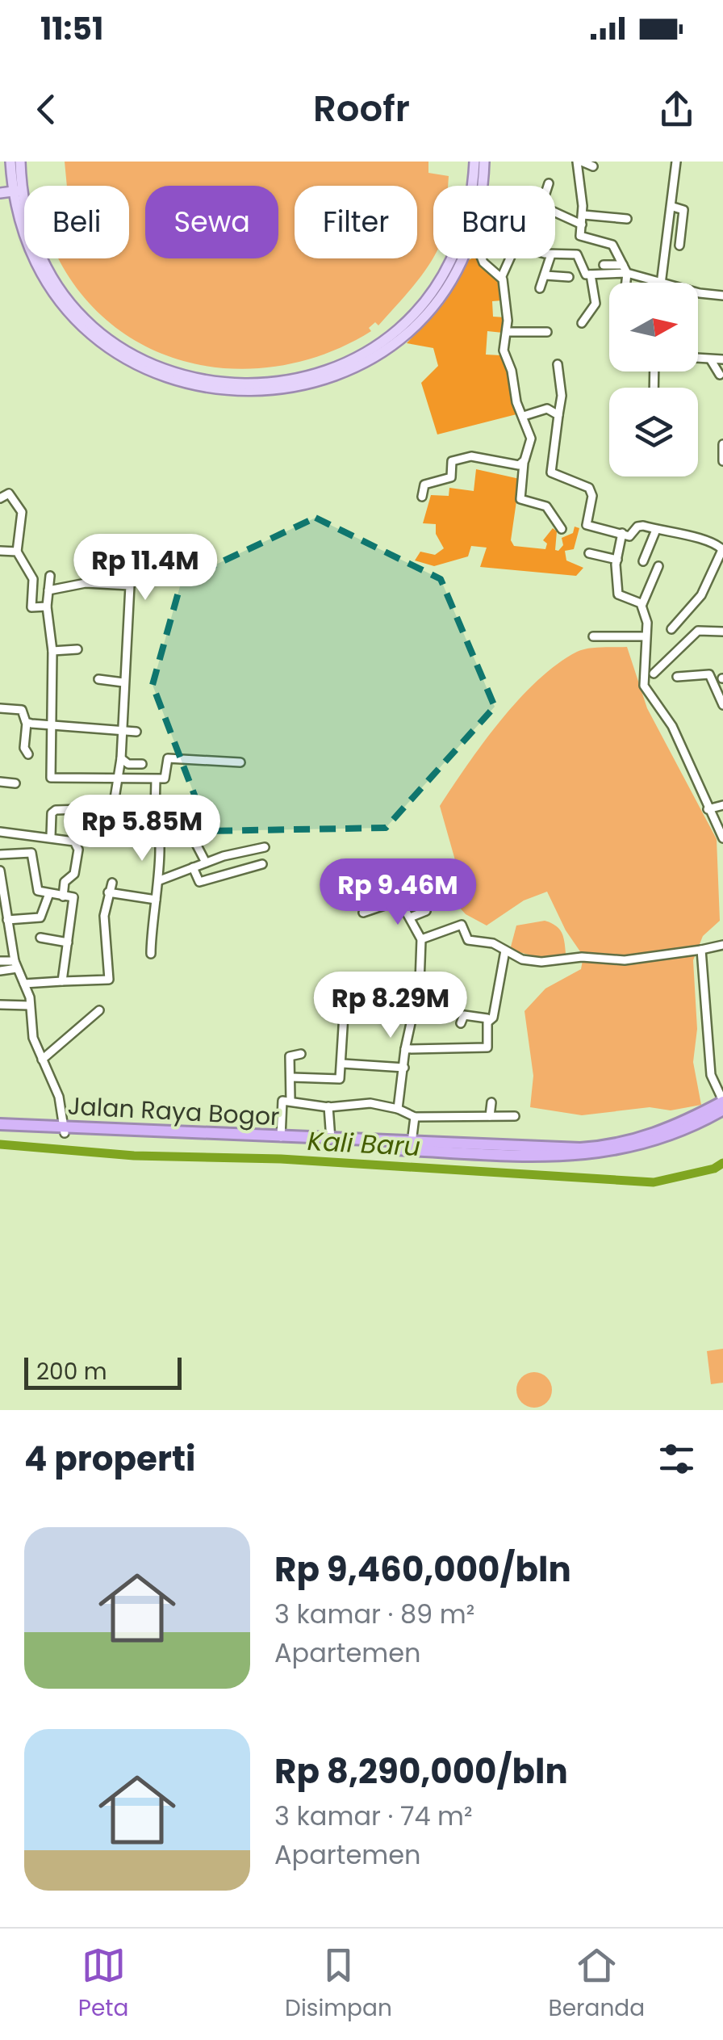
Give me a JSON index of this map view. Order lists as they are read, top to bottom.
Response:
{
  "streets": {
    "highway": ["Jalan Raya Bogor"]
  },
  "water": ["Kali Baru"],
  "scale_bar": "200 m",
  "north": "right",
  "page": {
    "status": "11:51",
    "header": "Roofr",
    "chip": [
      "Beli",
      "Sewa",
      "Filter",
      "Baru"
    ],
    "price": [
      "Rp 11.4M",
      "Rp 5.85M",
      "Rp 9.46M",
      "Rp 8.29M"
    ],
    "scale": "200 m",
    "heading": "4 properti",
    "list": [
      {
        "name": "Rp 9,460,000/bln",
        "note": "3 kamar · 89 m² · Apartemen"
      },
      {
        "name": "Rp 8,290,000/bln",
        "note": "3 kamar · 74 m² · Apartemen"
      }
    ],
    "tabs": ["Peta", "Disimpan", "Beranda"]
  }
}
